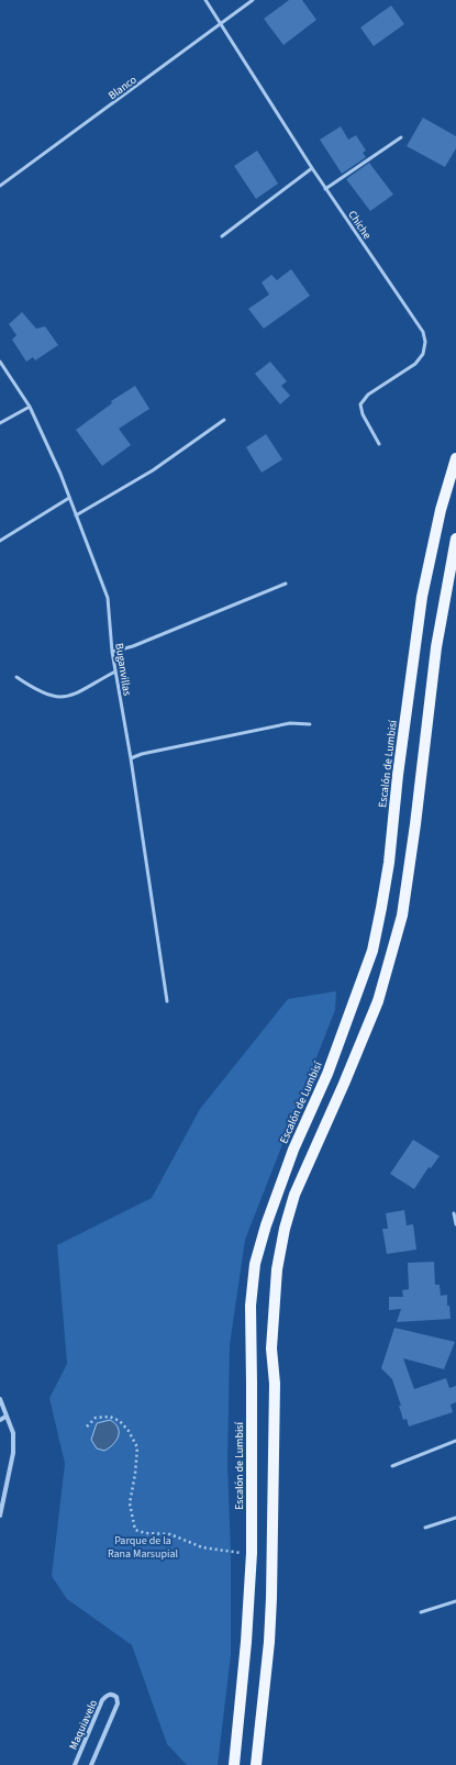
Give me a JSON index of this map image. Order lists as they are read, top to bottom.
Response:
{
  "streets": {
    "main road": ["Escalón de Lumbisí"],
    "street": ["Maquiavelo"],
    "lane": ["Blanco", "Chiche", "Buganvillas"]
  },
  "crossings": [
    ["Blanco", "Chiche"]
  ],
  "parks": ["Parque de la Rana Marsupial"]
}
